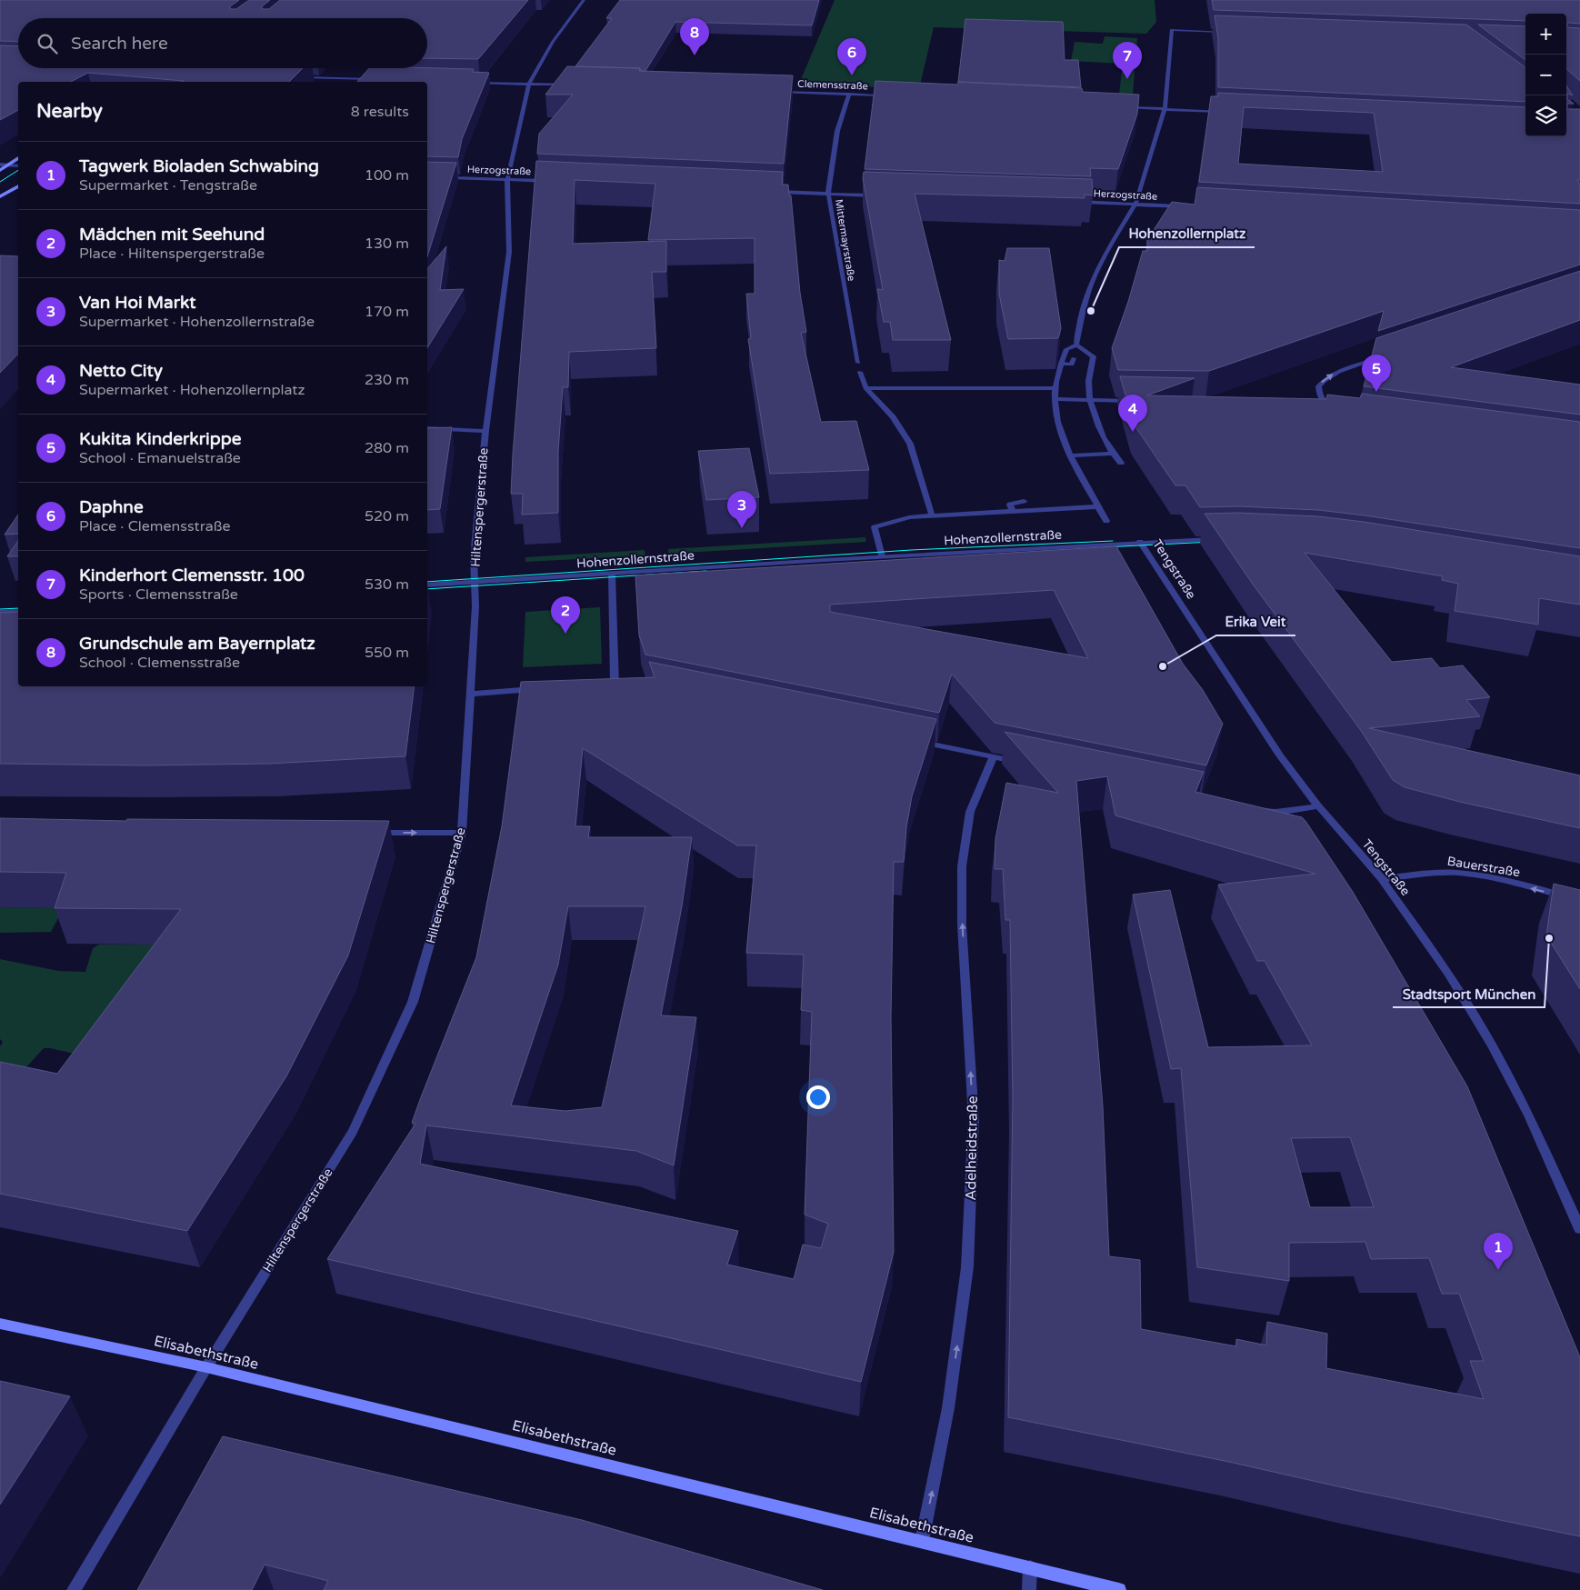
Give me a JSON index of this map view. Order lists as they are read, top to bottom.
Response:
{
  "streets": {
    "main road": ["Elisabethstraße"],
    "street": [
      "Clemensstraße",
      "Herzogstraße",
      "Mittermayrstraße",
      "Hiltenspergerstraße",
      "Hohenzollernstraße",
      "Tengstraße",
      "Bauerstraße",
      "Adelheidstraße"
    ]
  },
  "crossings": [
    ["Clemensstraße", "Mittermayrstraße"],
    ["Herzogstraße", "Hiltenspergerstraße"],
    ["Hiltenspergerstraße", "Hohenzollernstraße"],
    ["Hiltenspergerstraße", "Elisabethstraße"],
    ["Hohenzollernstraße", "Tengstraße"],
    ["Tengstraße", "Bauerstraße"],
    ["Adelheidstraße", "Elisabethstraße"]
  ],
  "one_way": ["Bauerstraße", "Adelheidstraße"],
  "places": ["Hohenzollernplatz", "Erika Veit", "Stadtsport München"],
  "page": {
    "map_buttons": ["+", "−"],
    "pins": [
      "8",
      "6",
      "7",
      "5",
      "4",
      "3",
      "2",
      "1"
    ],
    "search": "Search here",
    "heading": ["Nearby", "8 results"],
    "list": [
      {
        "mark": "1",
        "name": "Tagwerk Bioladen Schwabing",
        "note": "Supermarket · Tengstraße",
        "value": "100 m"
      },
      {
        "mark": "2",
        "name": "Mädchen mit Seehund",
        "note": "Place · Hiltenspergerstraße",
        "value": "130 m"
      },
      {
        "mark": "3",
        "name": "Van Hoi Markt",
        "note": "Supermarket · Hohenzollernstraße",
        "value": "170 m"
      },
      {
        "mark": "4",
        "name": "Netto City",
        "note": "Supermarket · Hohenzollernplatz",
        "value": "230 m"
      },
      {
        "mark": "5",
        "name": "Kukita Kinderkrippe",
        "note": "School · Emanuelstraße",
        "value": "280 m"
      },
      {
        "mark": "6",
        "name": "Daphne",
        "note": "Place · Clemensstraße",
        "value": "520 m"
      },
      {
        "mark": "7",
        "name": "Kinderhort Clemensstr. 100",
        "note": "Sports · Clemensstraße",
        "value": "530 m"
      },
      {
        "mark": "8",
        "name": "Grundschule am Bayernplatz",
        "note": "School · Clemensstraße",
        "value": "550 m"
      }
    ]
  }
}
